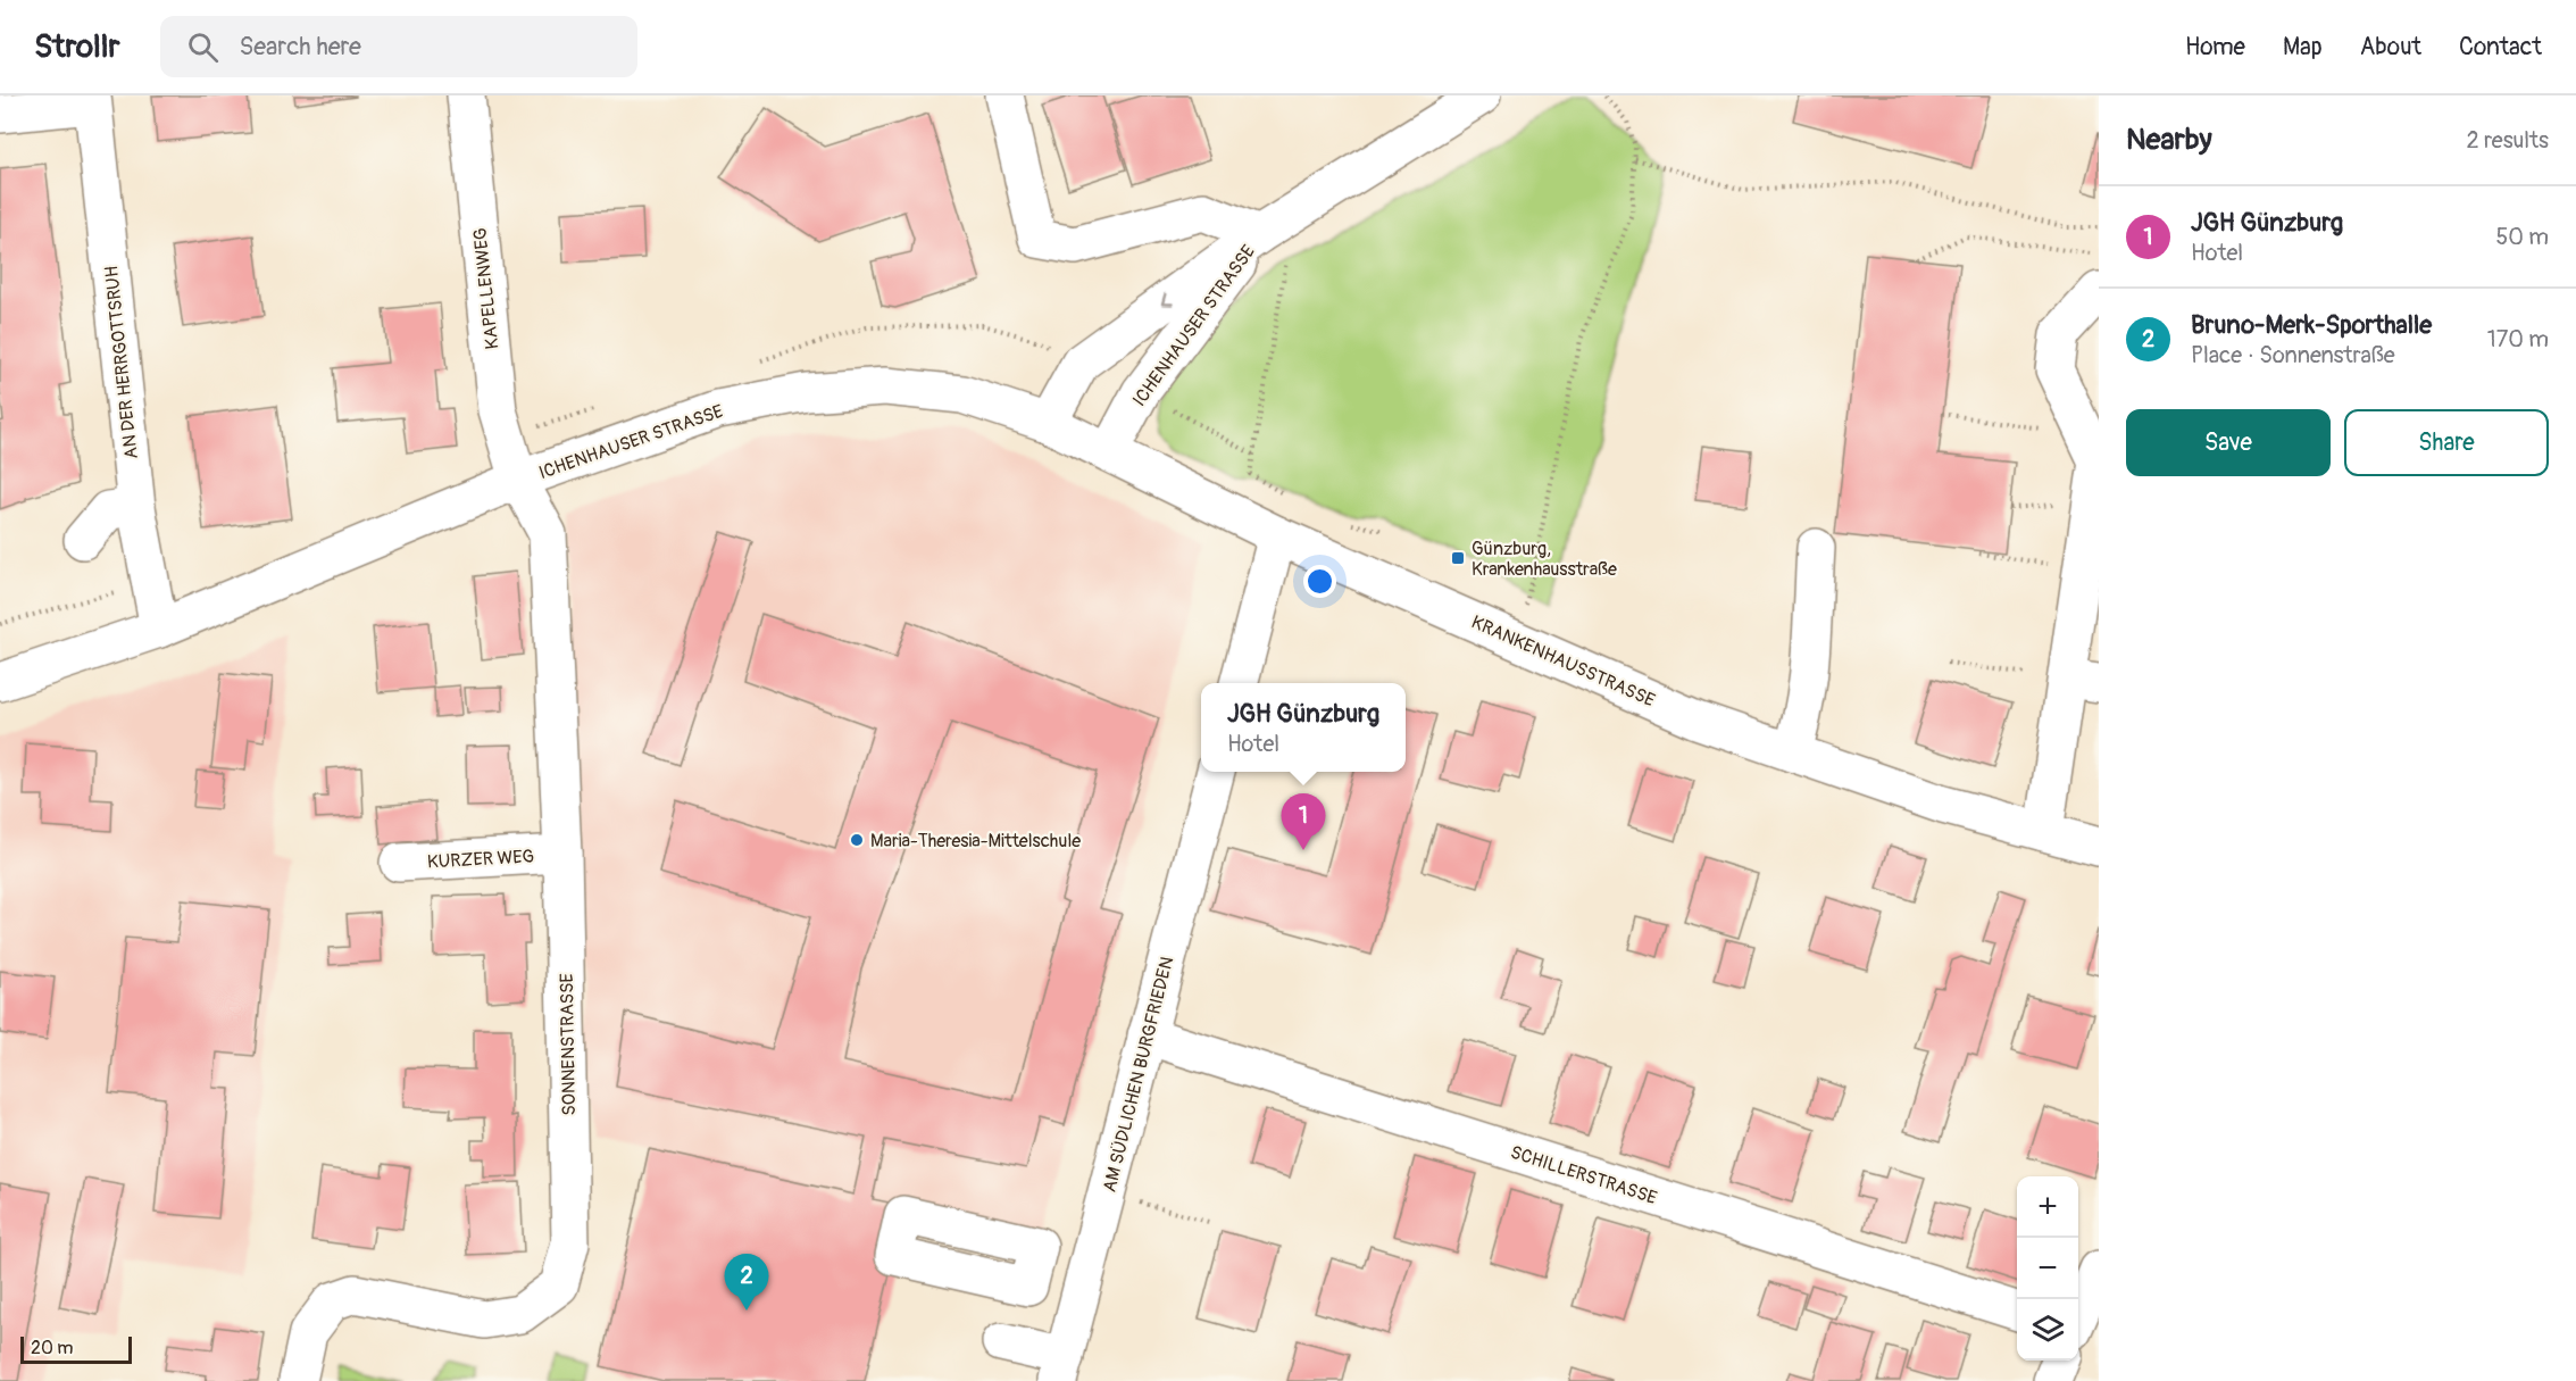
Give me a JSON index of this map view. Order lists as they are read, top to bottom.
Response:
{
  "streets": {
    "street": [
      "KAPELLENWEG",
      "ICHENHAUSER STRASSE",
      "AN DER HERRGOTTSRUH",
      "KRANKENHAUSSTRASSE",
      "KURZER WEG",
      "SONNENSTRASSE",
      "AM SÜDLICHEN BURGFRIEDEN",
      "SCHILLERSTRASSE"
    ]
  },
  "crossings": [
    ["KAPELLENWEG", "ICHENHAUSER STRASSE"],
    ["KAPELLENWEG", "SONNENSTRASSE"],
    ["ICHENHAUSER STRASSE", "AN DER HERRGOTTSRUH"],
    ["ICHENHAUSER STRASSE", "KRANKENHAUSSTRASSE"],
    ["ICHENHAUSER STRASSE", "SONNENSTRASSE"],
    ["KURZER WEG", "SONNENSTRASSE"],
    ["AM SÜDLICHEN BURGFRIEDEN", "SCHILLERSTRASSE"]
  ],
  "places": {
    "transit": ["Günzburg, Krankenhausstraße"],
    "other": ["Maria-Theresia-Mittelschule"]
  },
  "scale_bar": "20 m",
  "page": {
    "header": "Strollr",
    "search": "Search here",
    "nav": [
      "Home",
      "Map",
      "About",
      "Contact"
    ],
    "heading": ["Nearby", "2 results"],
    "list": [
      {
        "mark": "1",
        "name": "JGH Günzburg",
        "note": "Hotel",
        "value": "50 m"
      },
      {
        "mark": "2",
        "name": "Bruno-Merk-Sporthalle",
        "note": "Place · Sonnenstraße",
        "value": "170 m"
      }
    ],
    "buttons": ["Save", "Share"],
    "popup": ["JGH Günzburg", "Hotel"],
    "pins": ["1", "2"],
    "map_buttons": ["+", "−"],
    "scale": "20 m"
  }
}
